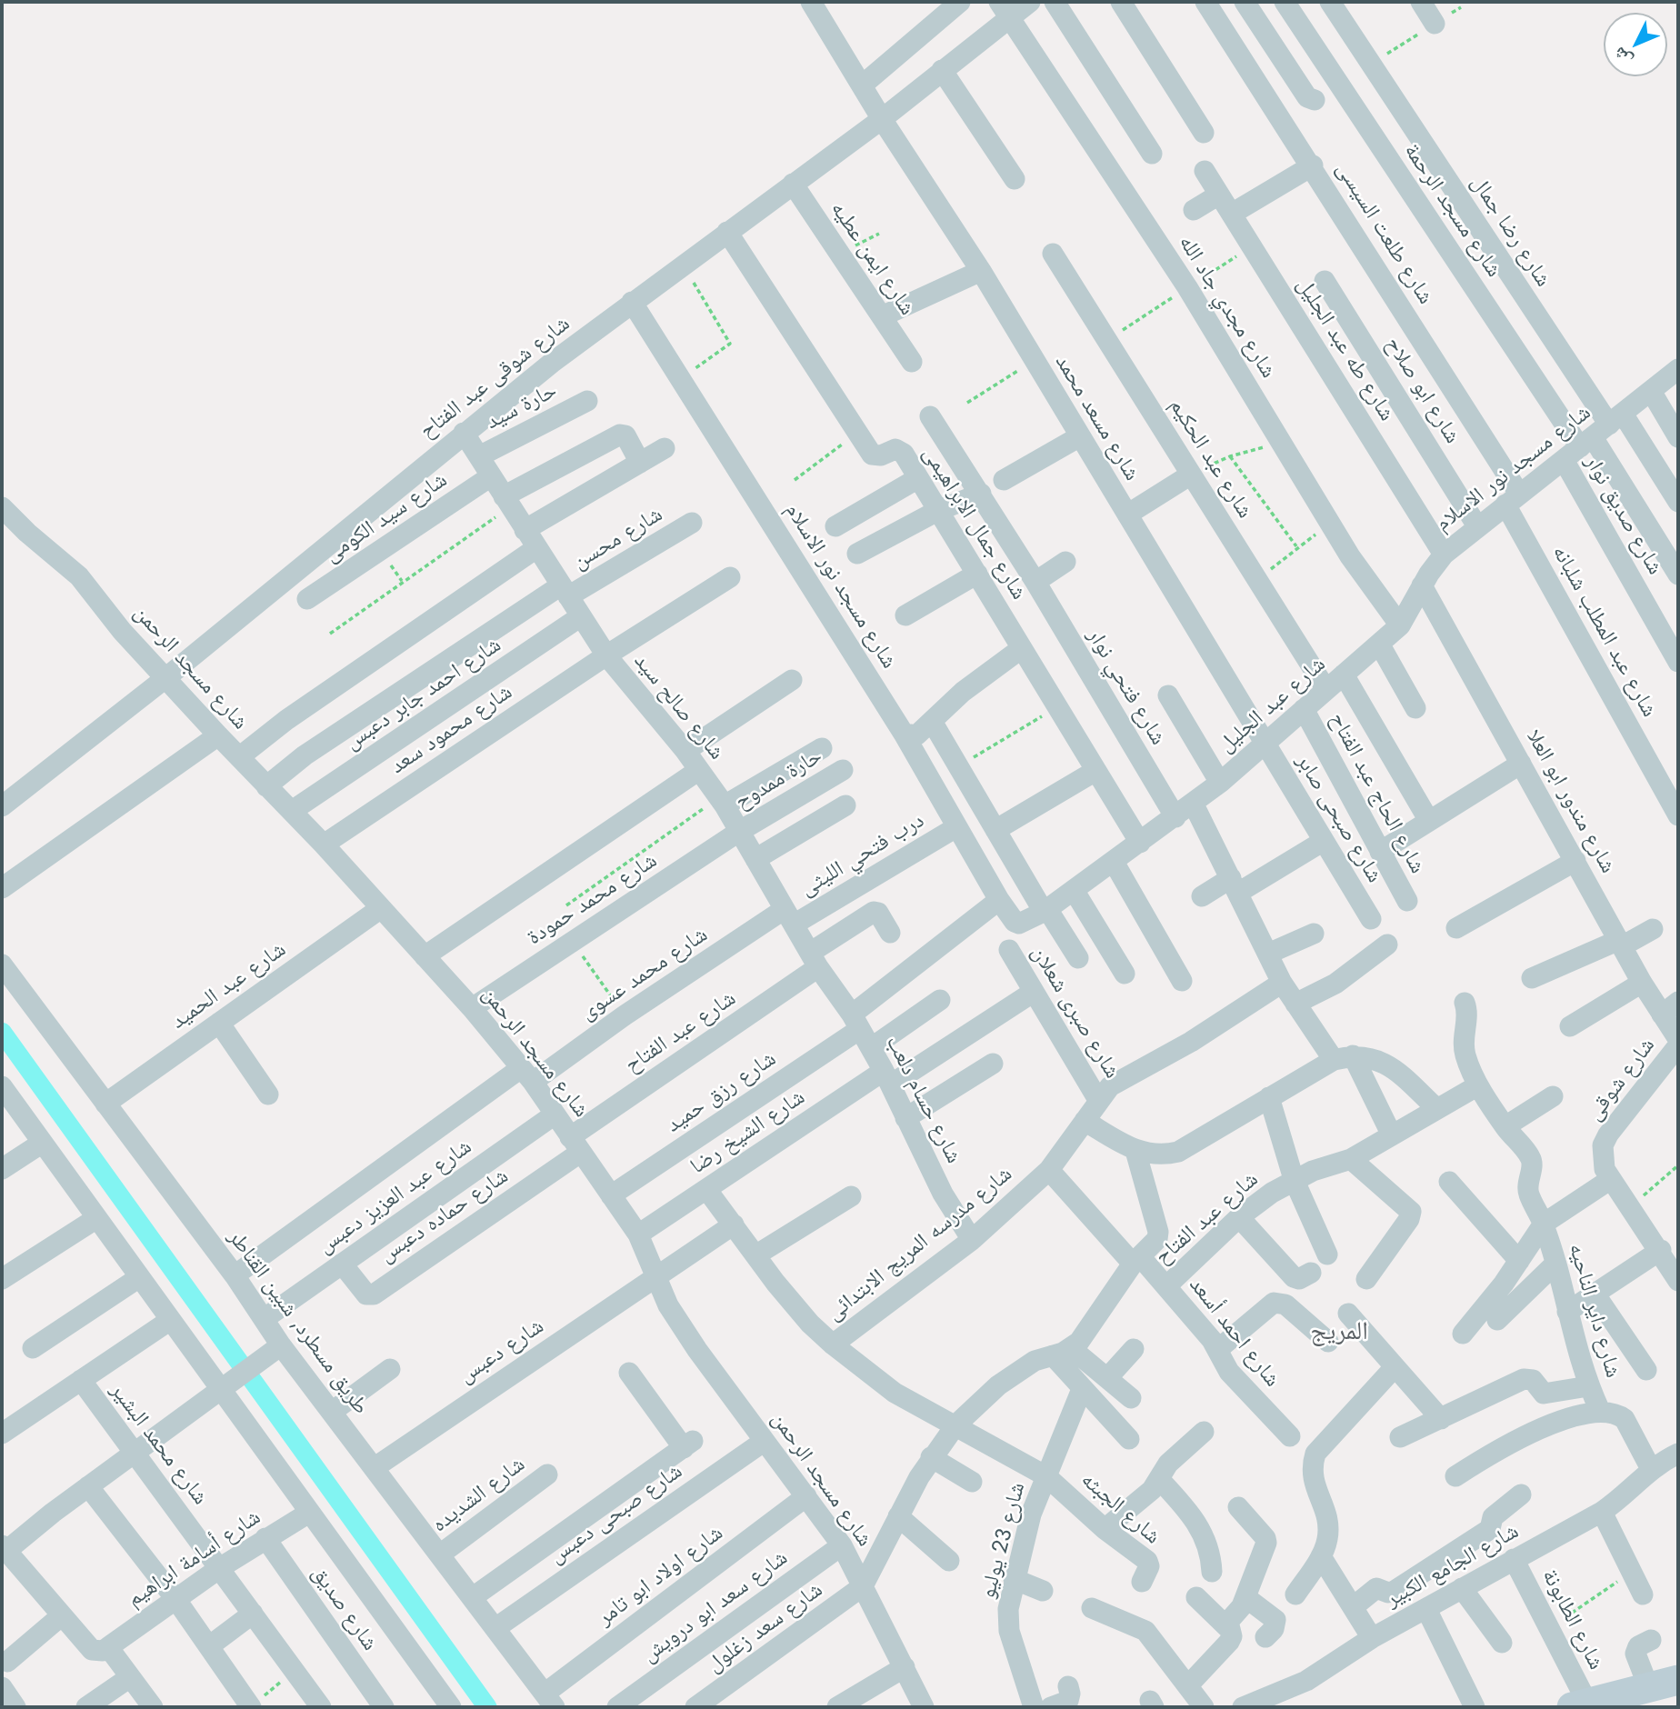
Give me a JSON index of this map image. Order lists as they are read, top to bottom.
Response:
{
  "streets": {
    "street": [
      "شارع مسجد الرحمة",
      "شارع رضا جمال",
      "شارع طلعت السيسى",
      "شارع ايمن عطيه",
      "شارع مجدي جاد الله",
      "شارع طه عبد الجليل",
      "شارع شوقى عبد الفتاح",
      "شارع ابو صلاح",
      "حارة سيد",
      "شارع مسعد محمد",
      "شارع عبد الحكيم",
      "شارع مسجد نور الاسلام",
      "شارع صديق نوار",
      "شارع سيد الكومى",
      "شارع جمال الابراهيمى",
      "شارع محسن",
      "شارع عبد المطلب شلبانه",
      "شارع مسجد الرحمن",
      "شارع فتحي نوار",
      "شارع احمد جابر دعبس",
      "شارع عبد الجليل",
      "شارع صالح سيد",
      "شارع محمود سعد",
      "حارة ممدوح",
      "شارع الحاج عبد الفتاح",
      "شارع مندور ابو العلا",
      "شارع صبحى صابر",
      "درب فتحي الليثى",
      "شارع محمد حمودة",
      "شارع محمد عسوى",
      "شارع عبد الحميد",
      "شارع صبرى شعلان",
      "شارع عبد الفتاح",
      "شارع شوقى",
      "شارع رزق حميد",
      "شارع حسام دلعب",
      "شارع الشيخ رضا",
      "شارع عبد العزيز دعبس",
      "شارع حماده دعبس",
      "شارع مدرسه المريج الابتدائى",
      "شارع داير الناحيه",
      "طريق مسطرد, شبين القناطر",
      "شارع احمد أسعد",
      "شارع دعبس",
      "شارع محمد البشير",
      "شارع الشديده",
      "شارع الجبثه",
      "شارع صبحى دعبس",
      "شارع 23 يوليو",
      "شارع أسامة ابراهيم",
      "شارع الجامع الكبير",
      "شارع اولاد ابو تامر",
      "شارع سعد ابو درويش",
      "شارع صديق",
      "شارع الطابونة",
      "شارع سعد زغلول"
    ]
  },
  "crossings": [
    ["شارع مسجد الرحمة", "شارع رضا جمال"],
    ["شارع مسجد الرحمة", "شارع مسجد نور الاسلام"],
    ["شارع مسجد الرحمة", "شارع صديق نوار"],
    ["شارع رضا جمال", "شارع مسجد نور الاسلام"],
    ["شارع رضا جمال", "شارع صديق نوار"],
    ["شارع طلعت السيسى", "شارع مسجد نور الاسلام"],
    ["شارع طلعت السيسى", "شارع عبد المطلب شلبانه"],
    ["شارع ايمن عطيه", "شارع شوقى عبد الفتاح"],
    ["شارع مجدي جاد الله", "شارع شوقى عبد الفتاح"],
    ["شارع مجدي جاد الله", "شارع مسجد نور الاسلام"],
    ["شارع مجدي جاد الله", "شارع عبد الجليل"],
    ["شارع طه عبد الجليل", "شارع مسجد نور الاسلام"],
    ["شارع شوقى عبد الفتاح", "شارع مسعد محمد"],
    ["شارع شوقى عبد الفتاح", "شارع مسجد نور الاسلام"],
    ["شارع شوقى عبد الفتاح", "شارع جمال الابراهيمى"],
    ["شارع شوقى عبد الفتاح", "شارع مسجد الرحمن"],
    ["شارع شوقى عبد الفتاح", "شارع صالح سيد"],
    ["شارع ابو صلاح", "شارع مسجد نور الاسلام"],
    ["حارة سيد", "شارع صالح سيد"],
    ["شارع مسعد محمد", "شارع عبد الجليل"],
    ["شارع مسعد محمد", "شارع صبحى صابر"],
    ["شارع عبد الحكيم", "شارع عبد الجليل"],
    ["شارع مسجد نور الاسلام", "شارع صديق نوار"],
    ["شارع مسجد نور الاسلام", "شارع عبد المطلب شلبانه"],
    ["شارع مسجد نور الاسلام", "شارع عبد الجليل"],
    ["شارع مسجد نور الاسلام", "شارع مندور ابو العلا"],
    ["شارع مسجد نور الاسلام", "درب فتحي الليثى"],
    ["شارع مسجد نور الاسلام", "شارع رزق حميد"],
    ["شارع سيد الكومى", "شارع صالح سيد"],
    ["شارع جمال الابراهيمى", "شارع عبد الجليل"],
    ["شارع محسن", "شارع مسجد الرحمن"],
    ["شارع محسن", "شارع صالح سيد"],
    ["شارع مسجد الرحمن", "شارع احمد جابر دعبس"],
    ["شارع مسجد الرحمن", "شارع محمود سعد"],
    ["شارع مسجد الرحمن", "شارع محمد حمودة"],
    ["شارع مسجد الرحمن", "شارع محمد عسوى"],
    ["شارع مسجد الرحمن", "شارع عبد الحميد"],
    ["شارع مسجد الرحمن", "شارع عبد الفتاح"],
    ["شارع مسجد الرحمن", "شارع رزق حميد"],
    ["شارع مسجد الرحمن", "شارع الشيخ رضا"],
    ["شارع مسجد الرحمن", "شارع عبد العزيز دعبس"],
    ["شارع مسجد الرحمن", "شارع حماده دعبس"],
    ["شارع مسجد الرحمن", "شارع دعبس"],
    ["شارع مسجد الرحمن", "شارع صبحى دعبس"],
    ["شارع مسجد الرحمن", "شارع اولاد ابو تامر"],
    ["شارع مسجد الرحمن", "شارع سعد ابو درويش"],
    ["شارع مسجد الرحمن", "شارع سعد زغلول"],
    ["شارع فتحي نوار", "شارع عبد الجليل"],
    ["شارع احمد جابر دعبس", "شارع صالح سيد"],
    ["شارع عبد الجليل", "شارع الحاج عبد الفتاح"],
    ["شارع عبد الجليل", "شارع صبحى صابر"],
    ["شارع صالح سيد", "شارع محمود سعد"],
    ["شارع صالح سيد", "حارة ممدوح"],
    ["شارع صالح سيد", "درب فتحي الليثى"],
    ["شارع صالح سيد", "شارع محمد حمودة"],
    ["شارع صالح سيد", "شارع محمد عسوى"],
    ["شارع صالح سيد", "شارع عبد الفتاح"],
    ["شارع صالح سيد", "شارع رزق حميد"],
    ["شارع صالح سيد", "شارع حسام دلعب"],
    ["حارة ممدوح", "شارع محمد حمودة"],
    ["درب فتحي الليثى", "شارع محمد عسوى"],
    ["شارع محمد عسوى", "طريق مسطرد, شبين القناطر"],
    ["شارع عبد الحميد", "طريق مسطرد, شبين القناطر"],
    ["شارع صبرى شعلان", "شارع الشيخ رضا"],
    ["شارع صبرى شعلان", "شارع مدرسه المريج الابتدائى"],
    ["شارع عبد الفتاح", "شارع حماده دعبس"],
    ["شارع عبد الفتاح", "شارع داير الناحيه"],
    ["شارع عبد الفتاح", "شارع احمد أسعد"],
    ["شارع رزق حميد", "شارع حسام دلعب"],
    ["شارع حسام دلعب", "شارع الشيخ رضا"],
    ["شارع حسام دلعب", "شارع مدرسه المريج الابتدائى"],
    ["شارع الشيخ رضا", "شارع الجبثه"],
    ["شارع عبد العزيز دعبس", "شارع حماده دعبس"],
    ["شارع عبد العزيز دعبس", "طريق مسطرد, شبين القناطر"],
    ["شارع مدرسه المريج الابتدائى", "شارع احمد أسعد"],
    ["شارع مدرسه المريج الابتدائى", "شارع الجبثه"],
    ["شارع داير الناحيه", "شارع الجامع الكبير"],
    ["طريق مسطرد, شبين القناطر", "شارع دعبس"],
    ["طريق مسطرد, شبين القناطر", "شارع الشديده"],
    ["طريق مسطرد, شبين القناطر", "شارع صبحى دعبس"],
    ["طريق مسطرد, شبين القناطر", "شارع اولاد ابو تامر"],
    ["شارع محمد البشير", "شارع أسامة ابراهيم"],
    ["شارع الجبثه", "شارع 23 يوليو"],
    ["شارع أسامة ابراهيم", "شارع صديق"],
    ["شارع الجامع الكبير", "شارع الطابونة"]
  ],
  "districts": ["المريج"],
  "north": "bottom left"
}
